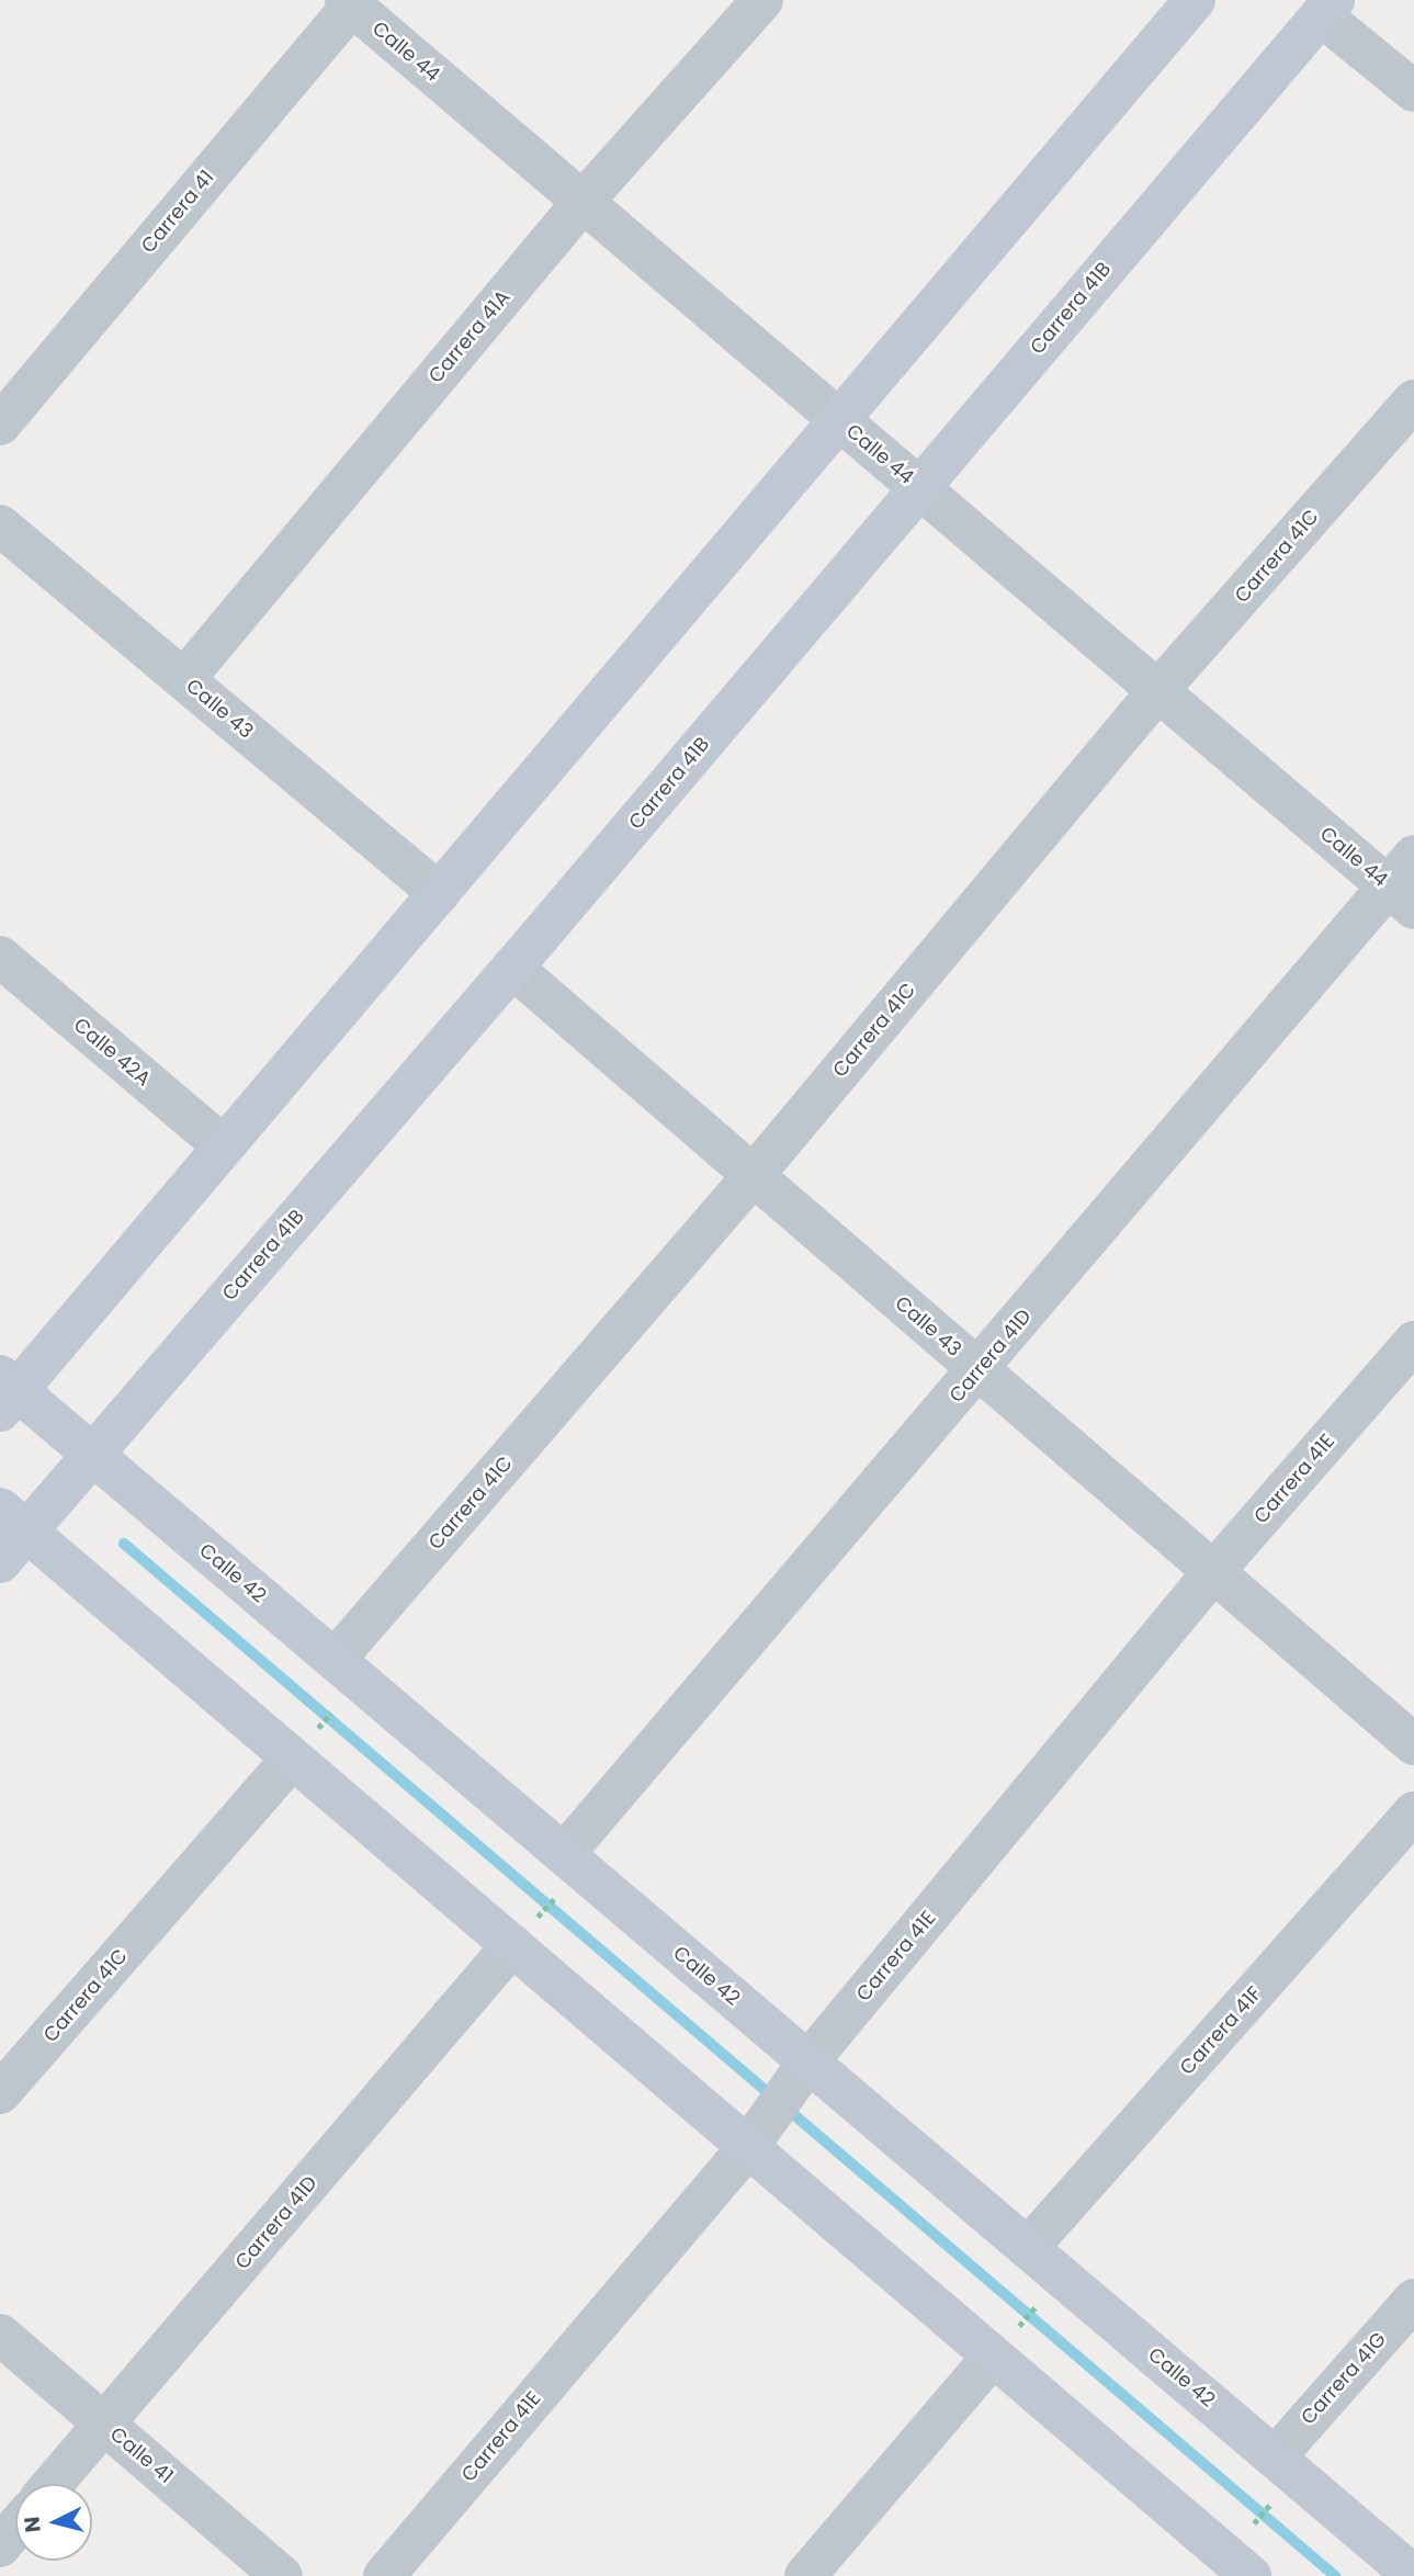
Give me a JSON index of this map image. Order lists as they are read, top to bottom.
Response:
{
  "streets": {
    "street": [
      "Calle 44",
      "Carrera 41",
      "Carrera 41B",
      "Carrera 41A",
      "Carrera 41C",
      "Calle 43",
      "Calle 42A",
      "Carrera 41D",
      "Carrera 41E",
      "Calle 42",
      "Carrera 41F",
      "Carrera 41G",
      "Calle 41"
    ]
  },
  "crossings": [
    ["Calle 44", "Carrera 41"],
    ["Calle 44", "Carrera 41B"],
    ["Calle 44", "Carrera 41A"],
    ["Calle 44", "Carrera 41C"],
    ["Calle 44", "Carrera 41D"],
    ["Carrera 41B", "Calle 43"],
    ["Carrera 41B", "Calle 42"],
    ["Carrera 41A", "Calle 43"],
    ["Carrera 41C", "Calle 43"],
    ["Carrera 41C", "Calle 42"],
    ["Calle 43", "Carrera 41D"],
    ["Calle 43", "Carrera 41E"],
    ["Carrera 41D", "Calle 42"],
    ["Carrera 41D", "Calle 41"],
    ["Carrera 41E", "Calle 42"],
    ["Calle 42", "Carrera 41F"],
    ["Calle 42", "Carrera 41G"]
  ],
  "north": "left"
}
